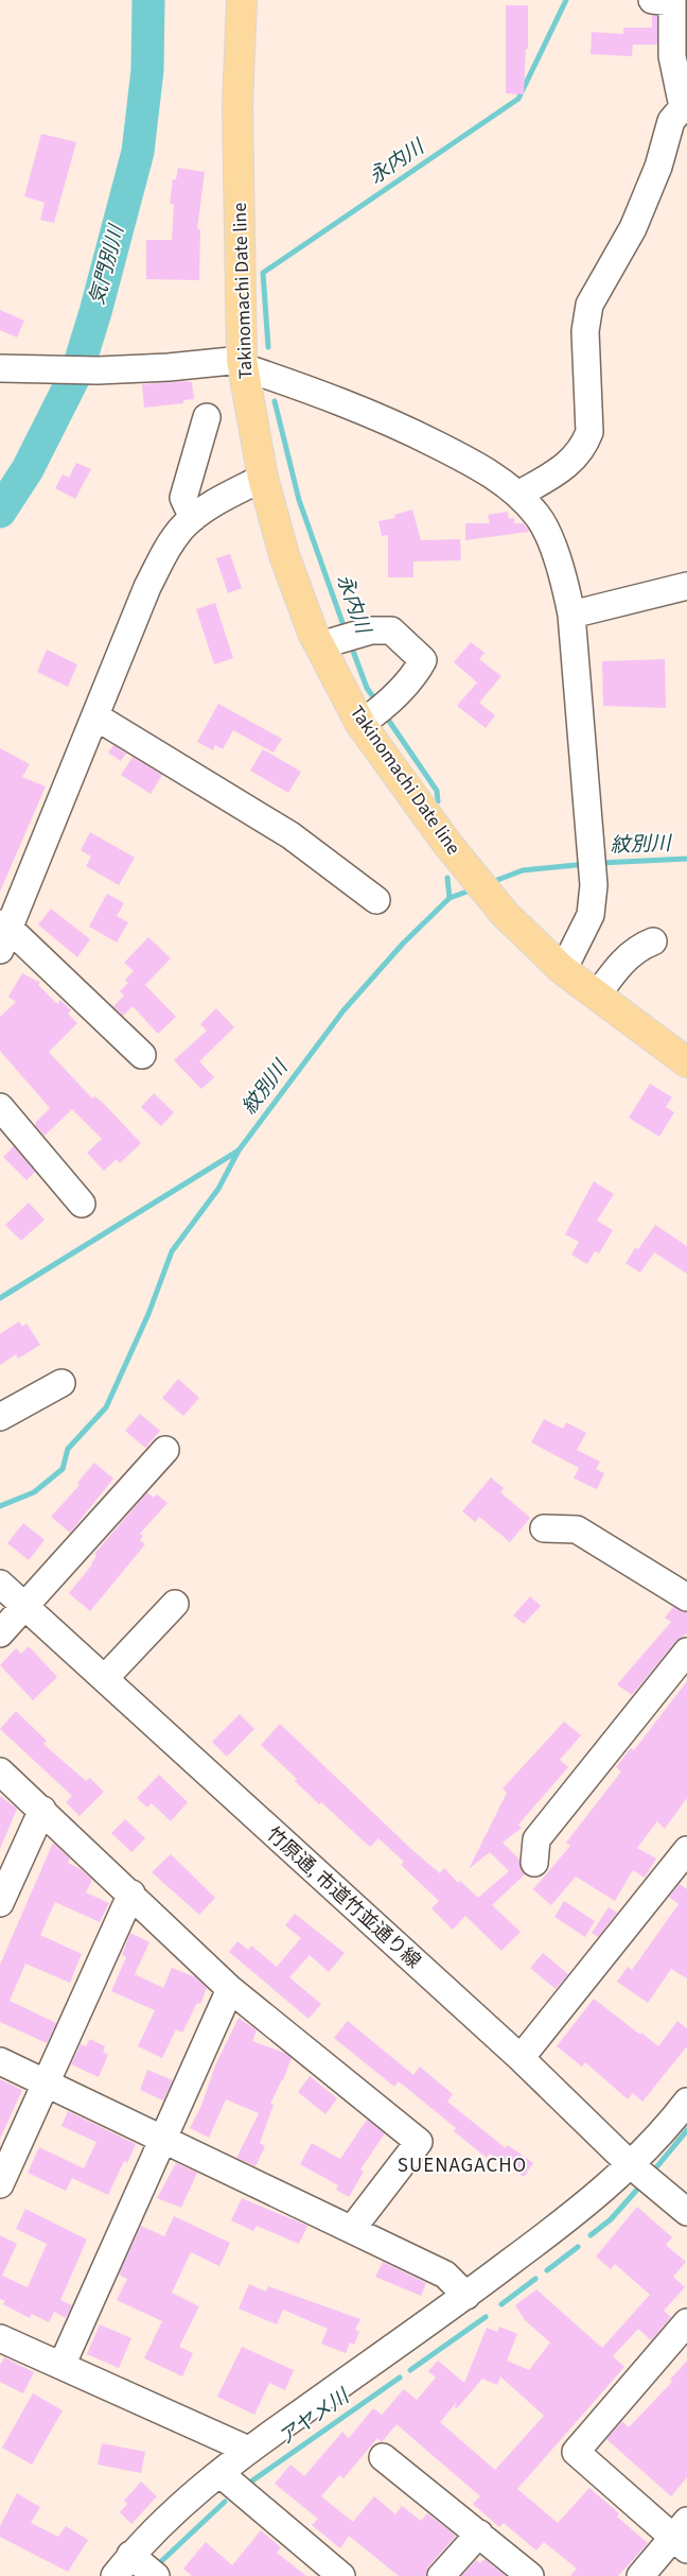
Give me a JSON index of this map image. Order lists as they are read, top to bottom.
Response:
{
  "streets": {
    "main road": ["Takinomachi Date line"],
    "street": ["竹原通, 市道竹並通り線"]
  },
  "districts": ["SUENAGACHO"],
  "water": [
    "永内川",
    "気門別川",
    "紋別川",
    "アヤメ川"
  ]
}
